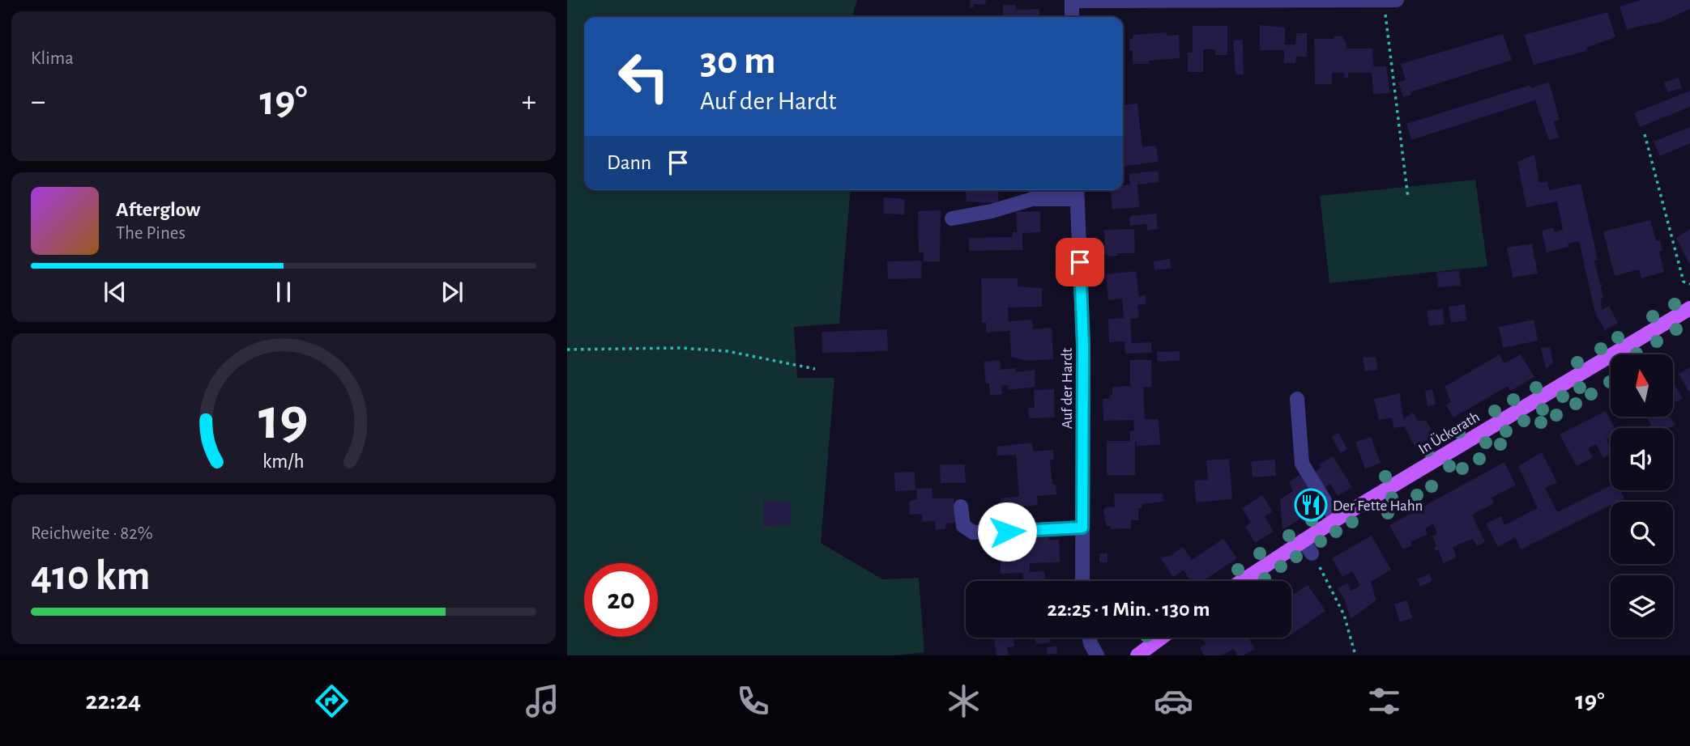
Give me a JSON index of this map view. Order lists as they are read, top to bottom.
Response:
{
  "streets": {
    "main road": ["In Ückerath"],
    "street": ["Auf der Hardt"]
  },
  "places": {
    "restaurant": ["Der Fette Hahn"]
  },
  "north": "top",
  "page": {
    "tile": [
      "Klima",
      ["Reichweite · 82%", "410 km"]
    ],
    "turn": ["30 m", "Auf der Hardt"],
    "heat": ["−", "19°", "+"],
    "then": "Dann",
    "song": ["Afterglow", "The Pines"],
    "limit": "20",
    "trip": "22:25 · 1 Min. · 130 m",
    "tabs": ["22:24", "19°"],
    "gauge": ["19", "km/h"]
  }
}
